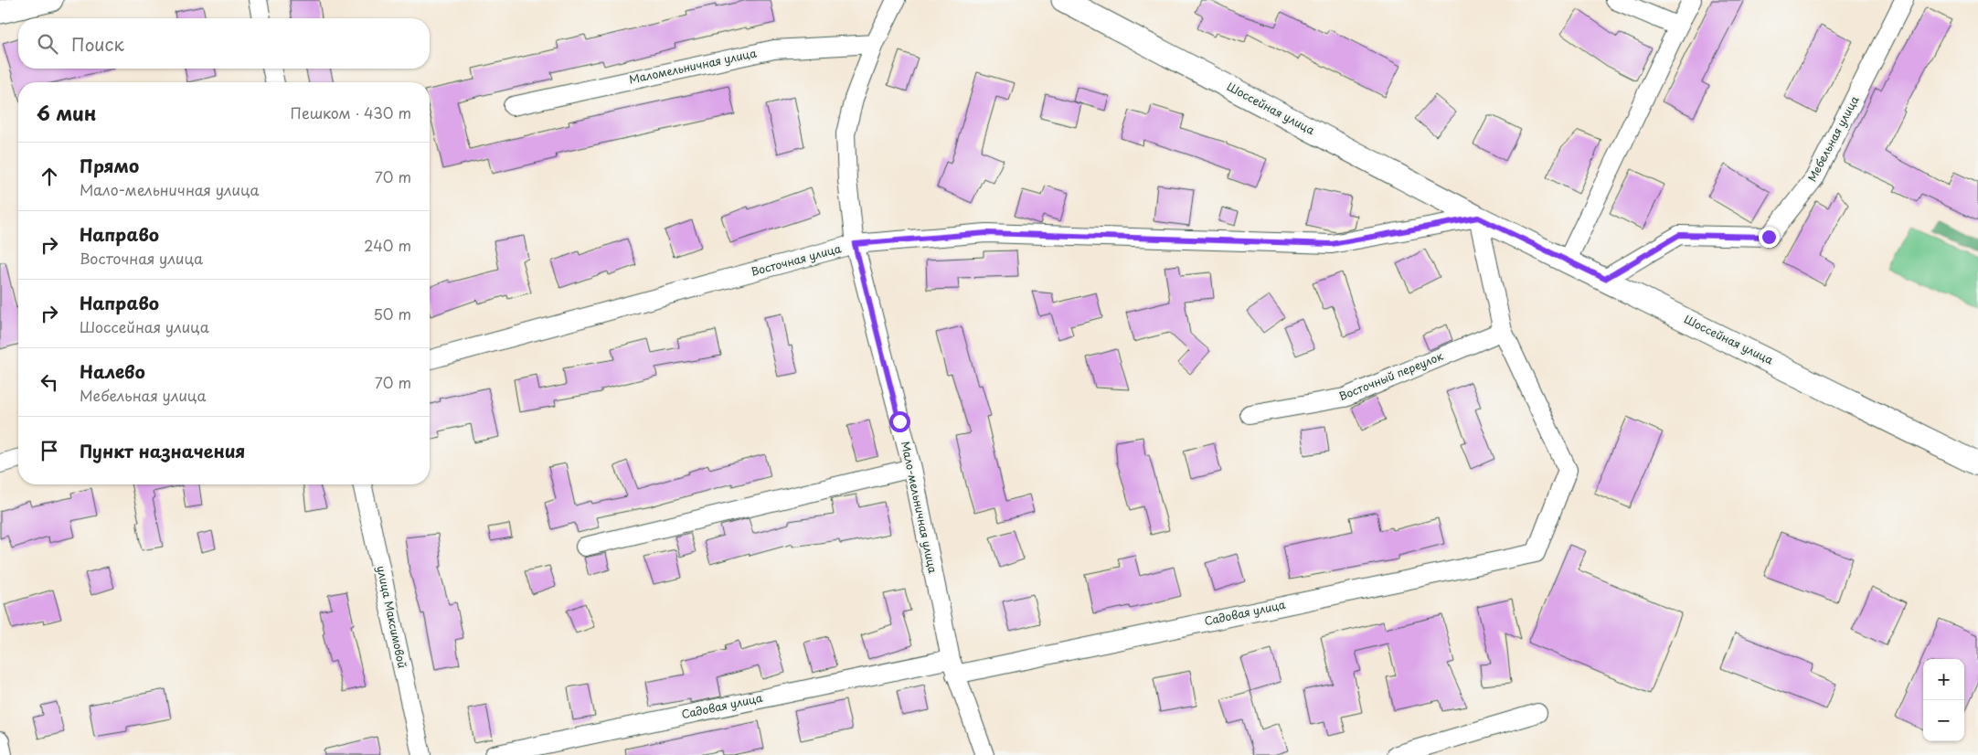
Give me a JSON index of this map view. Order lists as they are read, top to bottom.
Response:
{
  "streets": {
    "main road": ["Шоссейная улица"],
    "street": [
      "Маломельничная улица",
      "Мебельная улица",
      "Восточная улица",
      "Восточный переулок",
      "Мало-мельничная улица",
      "Садовая улица",
      "улица Максимовой"
    ]
  },
  "crossings": [
    ["Маломельничная улица", "Мало-мельничная улица"],
    ["Шоссейная улица", "Мебельная улица"],
    ["Шоссейная улица", "Восточная улица"],
    ["Восточная улица", "Мало-мельничная улица"],
    ["Восточный переулок", "Садовая улица"],
    ["Мало-мельничная улица", "Садовая улица"]
  ],
  "page": {
    "search": "Поиск",
    "heading": ["6 мин", "Пешком · 430 m"],
    "list": [
      ["Прямо", "Мало-мельничная улица", "70 m"],
      ["Направо", "Восточная улица", "240 m"],
      ["Направо", "Шоссейная улица", "50 m"],
      ["Налево", "Мебельная улица", "70 m"],
      "Пункт назначения"
    ],
    "map_buttons": ["+", "−"]
  }
}
